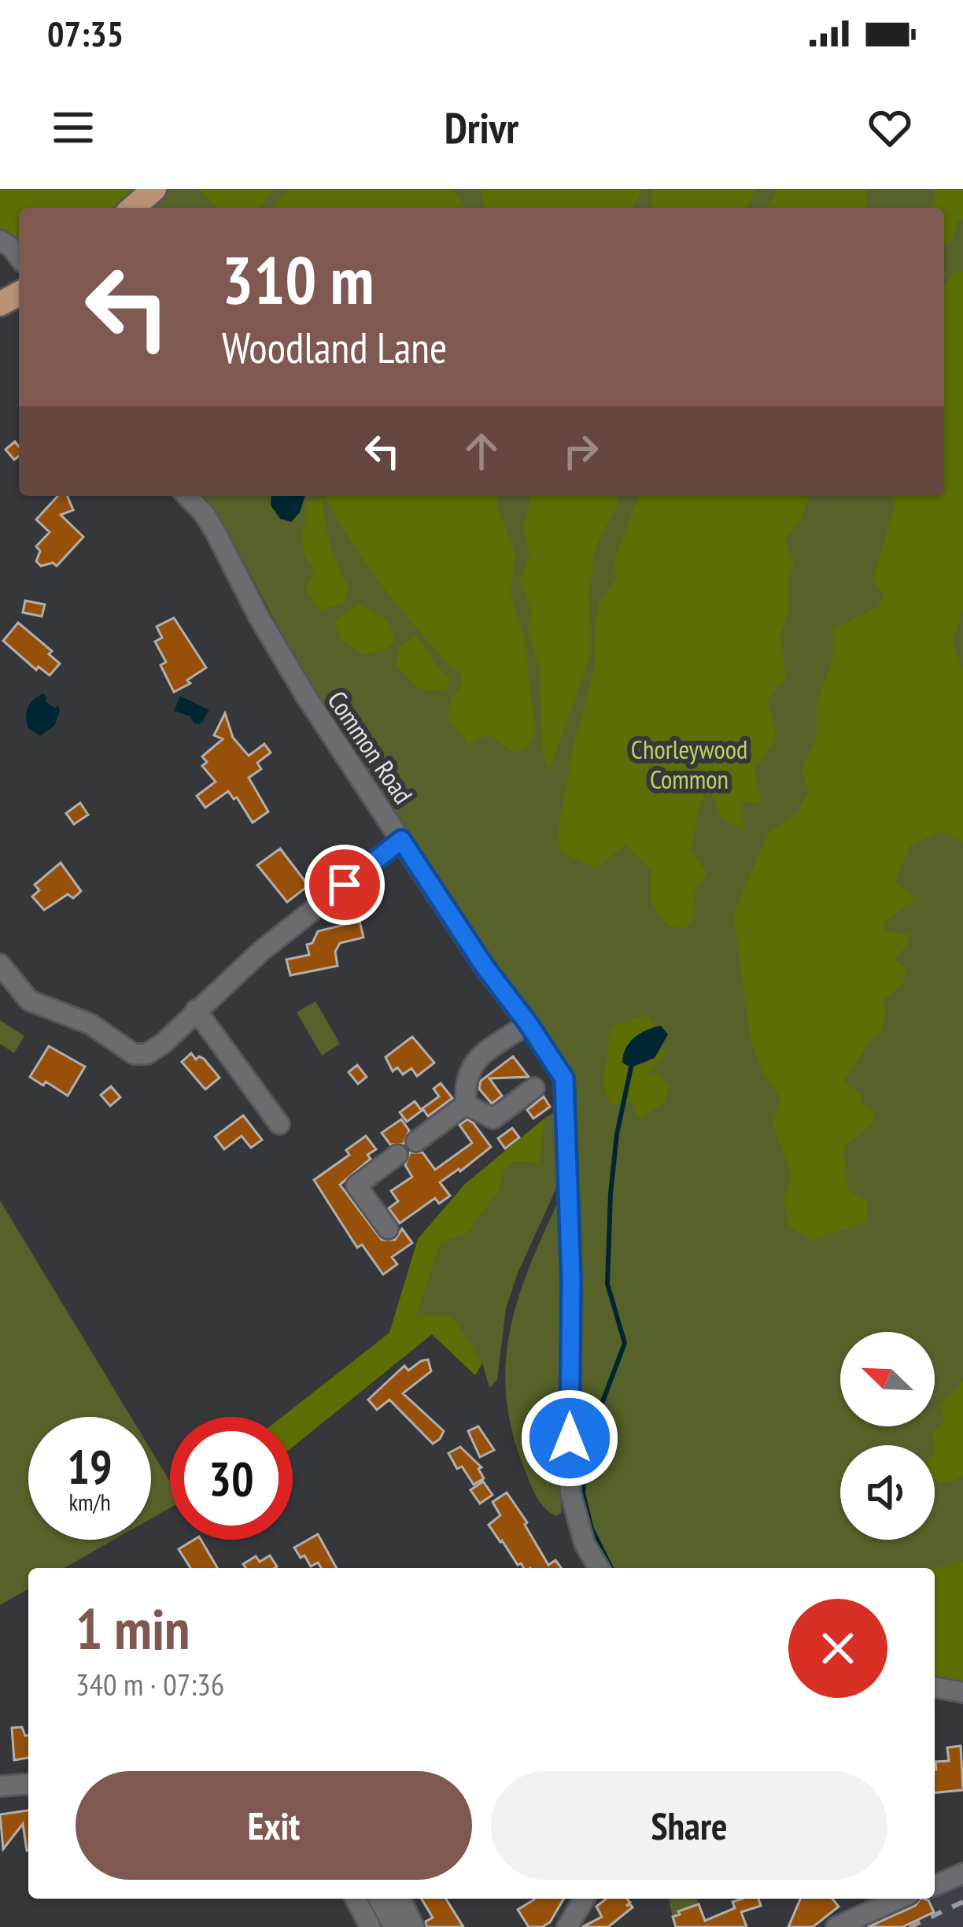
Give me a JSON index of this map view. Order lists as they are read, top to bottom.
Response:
{
  "streets": {
    "street": ["Common Road"]
  },
  "parks": ["Chorleywood Common"],
  "north": "top left",
  "page": {
    "status": "07:35",
    "header": "Drivr",
    "turn": ["310 m", "Woodland Lane"],
    "speed": "19 km/h",
    "limit": "30",
    "heading": ["1 min", "340 m · 07:36"],
    "buttons": ["Exit", "Share"]
  }
}
